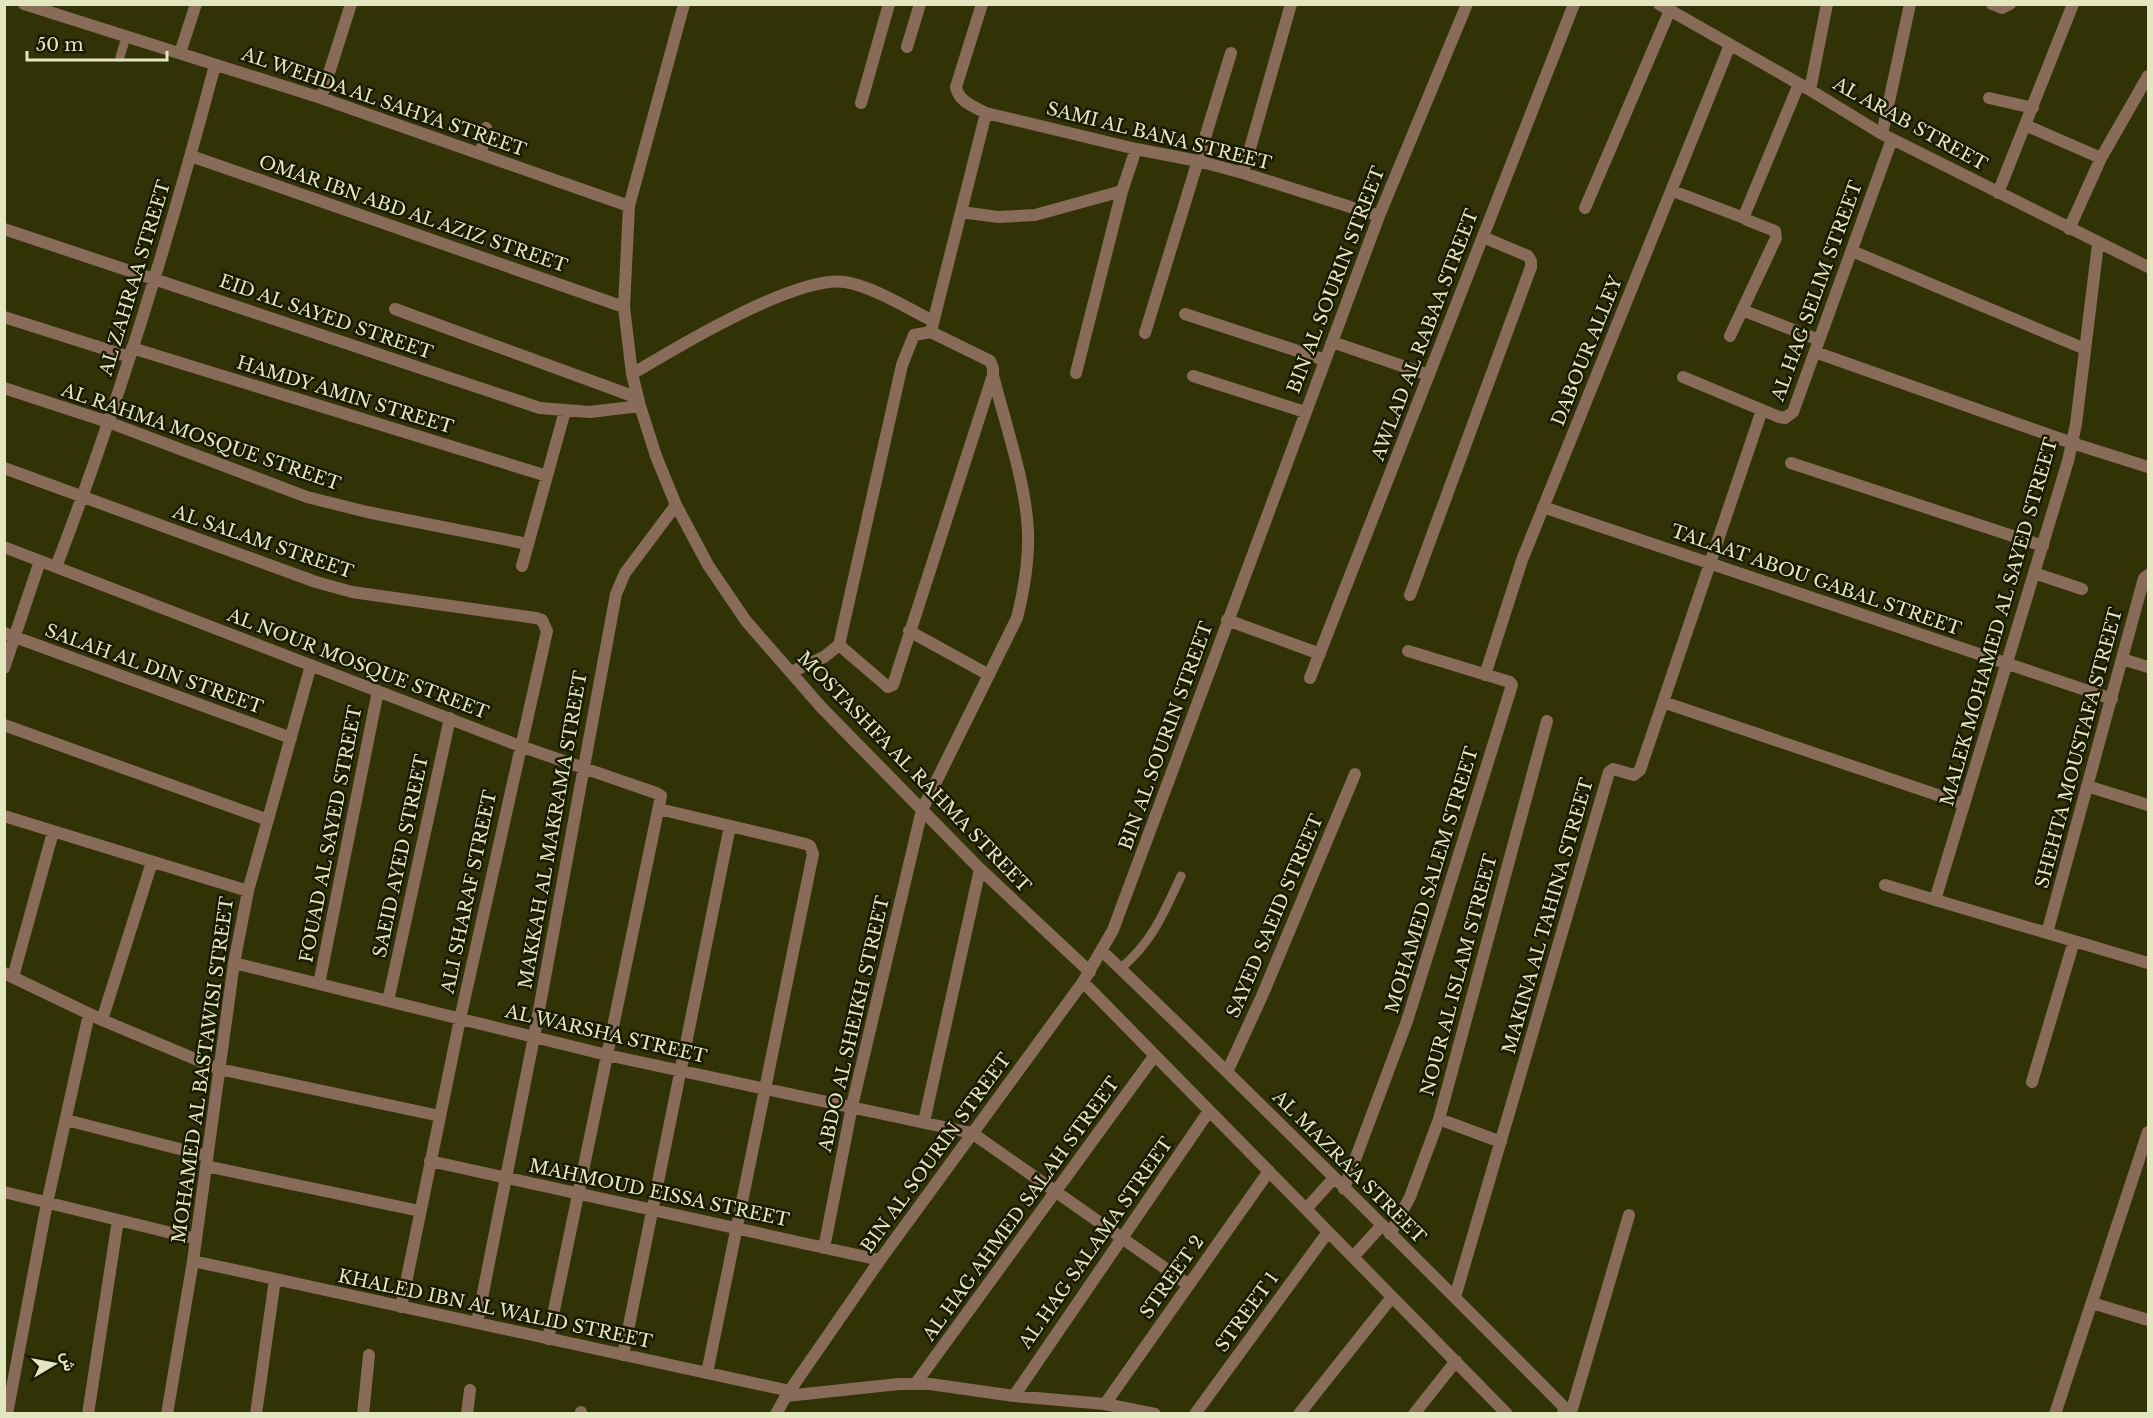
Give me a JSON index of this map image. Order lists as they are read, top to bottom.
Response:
{
  "streets": {
    "street": [
      "AL WEHDA AL SAHYA STREET",
      "AL ARAB STREET",
      "SAMI AL BANA STREET",
      "OMAR IBN ABD AL AZIZ STREET",
      "AL ZAHRAA STREET",
      "BIN AL SOURIN STREET",
      "AL HAG SELIM STREET",
      "EID AL SAYED STREET",
      "AWLAD AL RABAA STREET",
      "DABOUR ALLEY",
      "HAMDY AMIN STREET",
      "AL RAHMA MOSQUE STREET",
      "AL SALAM STREET",
      "TALAAT ABOU GABAL STREET",
      "MALEK MOHAMED AL SAYED STREET",
      "AL NOUR MOSQUE STREET",
      "SALAH AL DIN STREET",
      "SHEHTA MOUSTAFA STREET",
      "MOSTASHFA AL RAHMA STREET",
      "MAKKAH AL MAKRAMA STREET",
      "FOUAD AL SAYED STREET",
      "SAEID AYED STREET",
      "MOHAMED SALEM STREET",
      "ALI SHARAF STREET",
      "SAYED SAEID STREET",
      "MAKINA AL TAHINA STREET",
      "NOUR AL ISLAM STREET",
      "ABDO AL SHEIKH STREET",
      "AL WARSHA STREET",
      "MOHAMED AL BASTAWISI STREET",
      "AL MAZRA'A STREET",
      "MAHMOUD EISSA STREET",
      "AL HAG AHMED SALAH STREET",
      "AL HAG SALAMA STREET",
      "STREET 2",
      "KHALED IBN AL WALID STREET",
      "STREET 1"
    ]
  },
  "crossings": [
    ["AL WEHDA AL SAHYA STREET", "AL ZAHRAA STREET"],
    ["AL WEHDA AL SAHYA STREET", "MOSTASHFA AL RAHMA STREET"],
    ["AL ARAB STREET", "AL HAG SELIM STREET"],
    ["AL ARAB STREET", "DABOUR ALLEY"],
    ["AL ARAB STREET", "MALEK MOHAMED AL SAYED STREET"],
    ["SAMI AL BANA STREET", "BIN AL SOURIN STREET"],
    ["OMAR IBN ABD AL AZIZ STREET", "AL ZAHRAA STREET"],
    ["OMAR IBN ABD AL AZIZ STREET", "MOSTASHFA AL RAHMA STREET"],
    ["AL ZAHRAA STREET", "EID AL SAYED STREET"],
    ["AL ZAHRAA STREET", "HAMDY AMIN STREET"],
    ["AL ZAHRAA STREET", "AL RAHMA MOSQUE STREET"],
    ["AL ZAHRAA STREET", "AL SALAM STREET"],
    ["AL ZAHRAA STREET", "AL NOUR MOSQUE STREET"],
    ["BIN AL SOURIN STREET", "MOSTASHFA AL RAHMA STREET"],
    ["BIN AL SOURIN STREET", "AL WARSHA STREET"],
    ["BIN AL SOURIN STREET", "AL MAZRA'A STREET"],
    ["BIN AL SOURIN STREET", "MAHMOUD EISSA STREET"],
    ["BIN AL SOURIN STREET", "KHALED IBN AL WALID STREET"],
    ["AL HAG SELIM STREET", "MAKINA AL TAHINA STREET"],
    ["EID AL SAYED STREET", "MOSTASHFA AL RAHMA STREET"],
    ["DABOUR ALLEY", "TALAAT ABOU GABAL STREET"],
    ["DABOUR ALLEY", "MOHAMED SALEM STREET"],
    ["AL SALAM STREET", "ALI SHARAF STREET"],
    ["TALAAT ABOU GABAL STREET", "MALEK MOHAMED AL SAYED STREET"],
    ["TALAAT ABOU GABAL STREET", "SHEHTA MOUSTAFA STREET"],
    ["TALAAT ABOU GABAL STREET", "MAKINA AL TAHINA STREET"],
    ["AL NOUR MOSQUE STREET", "MAKKAH AL MAKRAMA STREET"],
    ["AL NOUR MOSQUE STREET", "FOUAD AL SAYED STREET"],
    ["AL NOUR MOSQUE STREET", "SAEID AYED STREET"],
    ["AL NOUR MOSQUE STREET", "ALI SHARAF STREET"],
    ["AL NOUR MOSQUE STREET", "AL WARSHA STREET"],
    ["AL NOUR MOSQUE STREET", "MOHAMED AL BASTAWISI STREET"],
    ["SALAH AL DIN STREET", "MOHAMED AL BASTAWISI STREET"],
    ["MOSTASHFA AL RAHMA STREET", "MAKKAH AL MAKRAMA STREET"],
    ["MOSTASHFA AL RAHMA STREET", "ABDO AL SHEIKH STREET"],
    ["MAKKAH AL MAKRAMA STREET", "AL WARSHA STREET"],
    ["MAKKAH AL MAKRAMA STREET", "MAHMOUD EISSA STREET"],
    ["MAKKAH AL MAKRAMA STREET", "KHALED IBN AL WALID STREET"],
    ["FOUAD AL SAYED STREET", "AL WARSHA STREET"],
    ["SAEID AYED STREET", "AL WARSHA STREET"],
    ["MOHAMED SALEM STREET", "AL MAZRA'A STREET"],
    ["ALI SHARAF STREET", "AL WARSHA STREET"],
    ["ALI SHARAF STREET", "MAHMOUD EISSA STREET"],
    ["ALI SHARAF STREET", "KHALED IBN AL WALID STREET"],
    ["SAYED SAEID STREET", "AL MAZRA'A STREET"],
    ["MAKINA AL TAHINA STREET", "AL MAZRA'A STREET"],
    ["NOUR AL ISLAM STREET", "AL MAZRA'A STREET"],
    ["ABDO AL SHEIKH STREET", "AL WARSHA STREET"],
    ["ABDO AL SHEIKH STREET", "MAHMOUD EISSA STREET"],
    ["AL WARSHA STREET", "MOHAMED AL BASTAWISI STREET"],
    ["MOHAMED AL BASTAWISI STREET", "KHALED IBN AL WALID STREET"],
    ["AL HAG AHMED SALAH STREET", "KHALED IBN AL WALID STREET"],
    ["AL HAG SALAMA STREET", "KHALED IBN AL WALID STREET"],
    ["STREET 2", "KHALED IBN AL WALID STREET"]
  ],
  "scale_bar": "50 m",
  "north": "right"
}
